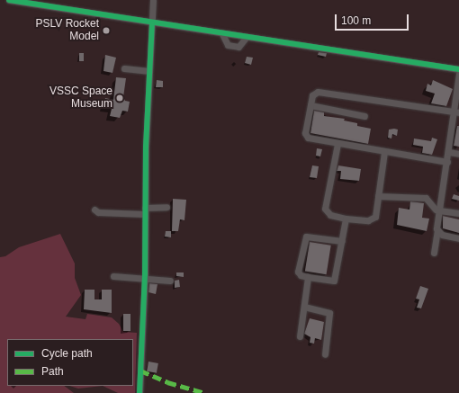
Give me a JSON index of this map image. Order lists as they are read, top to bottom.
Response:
{
  "places": ["PSLV Rocket Model", "VSSC Space Museum"],
  "legend": ["Cycle path", "Path"],
  "scale_bar": "100 m"
}
